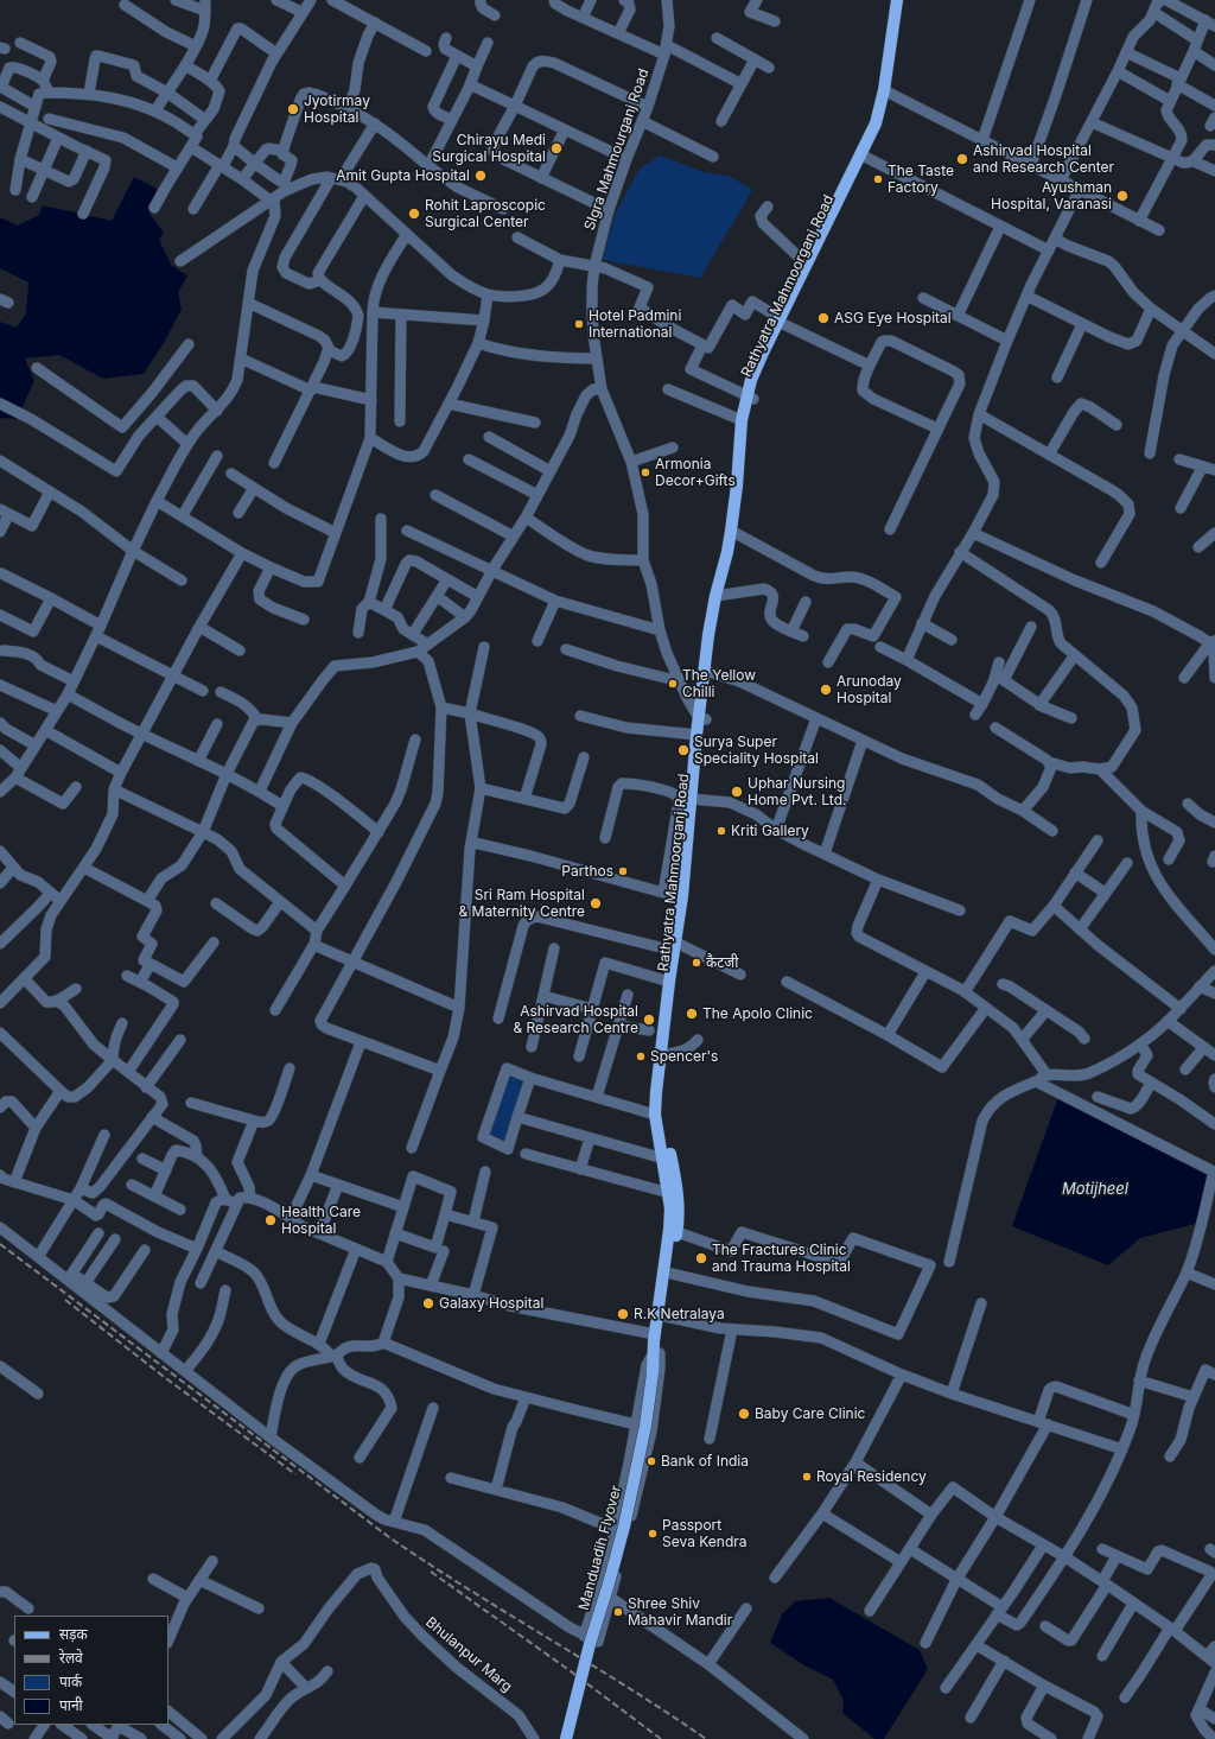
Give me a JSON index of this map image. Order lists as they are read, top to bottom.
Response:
{
  "streets": {
    "main road": ["Rathyatra Mahmoorganj Road", "Manduadih Flyover"],
    "street": ["SIgra Mahmourganj Road", "Bhulanpur Marg"]
  },
  "crossings": [
    ["SIgra Mahmourganj Road", "Rathyatra Mahmoorganj Road"],
    ["Rathyatra Mahmoorganj Road", "Manduadih Flyover"]
  ],
  "water": ["Motijheel"],
  "places": [
    "Jyotirmay Hospital",
    "Chirayu Medi Surgical Hospital",
    "Ashirvad Hospital and Research Center",
    "Amit Gupta Hospital",
    "The Taste Factory",
    "Ayushman Hospital, Varanasi",
    "Rohit Laproscopic Surgical Center",
    "ASG Eye Hospital",
    "Hotel Padmini International",
    "Armonia Decor+Gifts",
    "The Yellow Chilli",
    "Arunoday Hospital",
    "Surya Super Speciality Hospital",
    "Uphar Nursing Home Pvt. Ltd.",
    "Kriti Gallery",
    "Parthos",
    "Sri Ram Hospital & Maternity Centre",
    "कैटजी",
    "The Apolo Clinic",
    "Ashirvad Hospital & Research Centre",
    "Spencer's",
    "Health Care Hospital",
    "The Fractures Clinic and Trauma Hospital",
    "Galaxy Hospital",
    "R.K Netralaya",
    "Baby Care Clinic",
    "Bank of India",
    "Royal Residency",
    "Passport Seva Kendra",
    "Shree Shiv Mahavir Mandir"
  ],
  "legend": [
    "सड़क",
    "रेलवे",
    "पार्क",
    "पानी"
  ]
}
